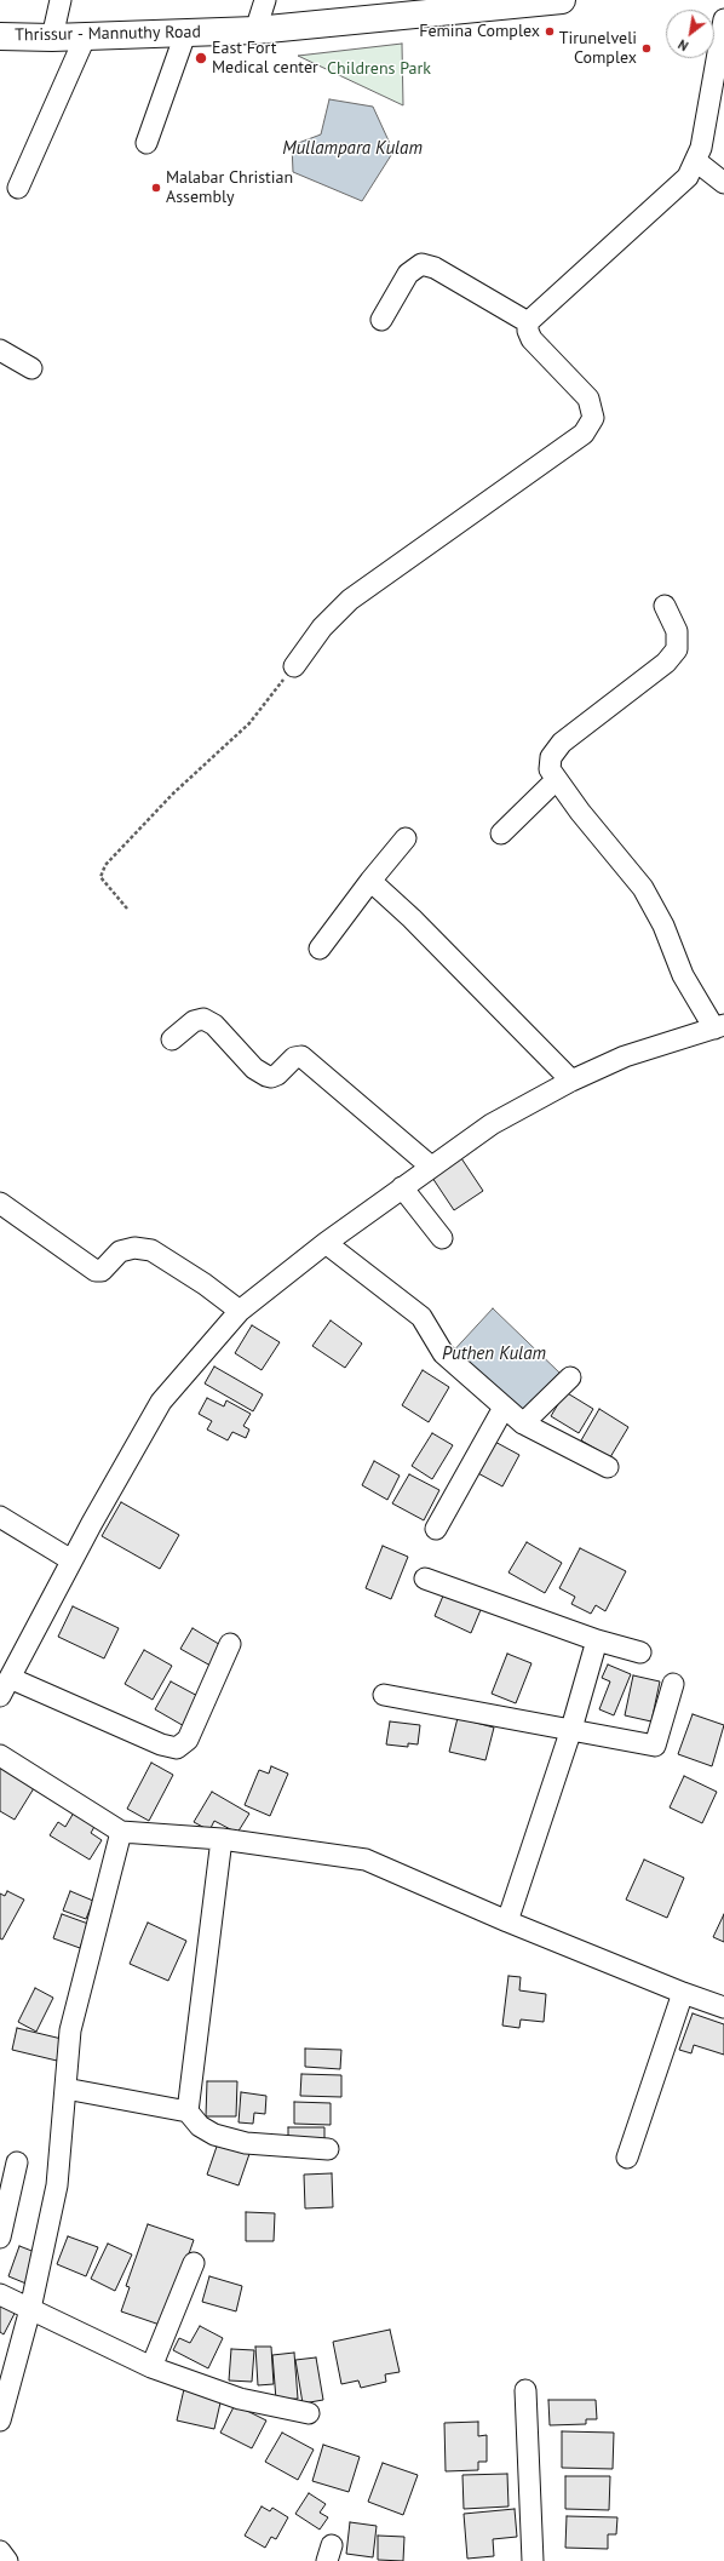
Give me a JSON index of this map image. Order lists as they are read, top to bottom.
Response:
{
  "streets": {
    "main road": ["Thrissur - Mannuthy Road"]
  },
  "water": ["Mullampara Kulam", "Puthen Kulam"],
  "parks": ["Childrens Park"],
  "places": [
    "Femina Complex",
    "Tirunelveli Complex",
    "East Fort Medical center",
    "Malabar Christian Assembly"
  ],
  "north": "bottom left"
}
